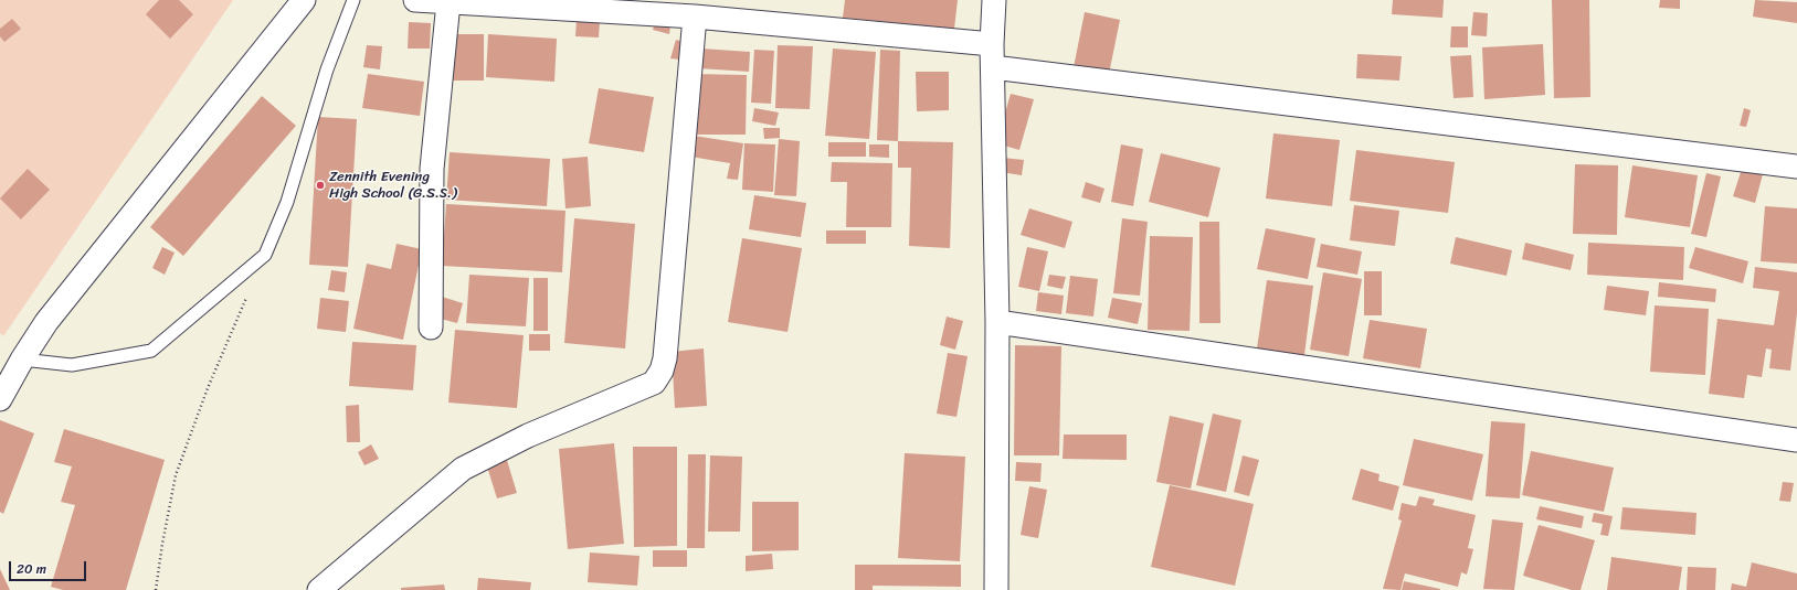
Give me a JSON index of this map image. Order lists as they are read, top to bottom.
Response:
{
  "places": ["Zennith Evening High School (G.S.S.)"],
  "scale_bar": "20 m"
}
